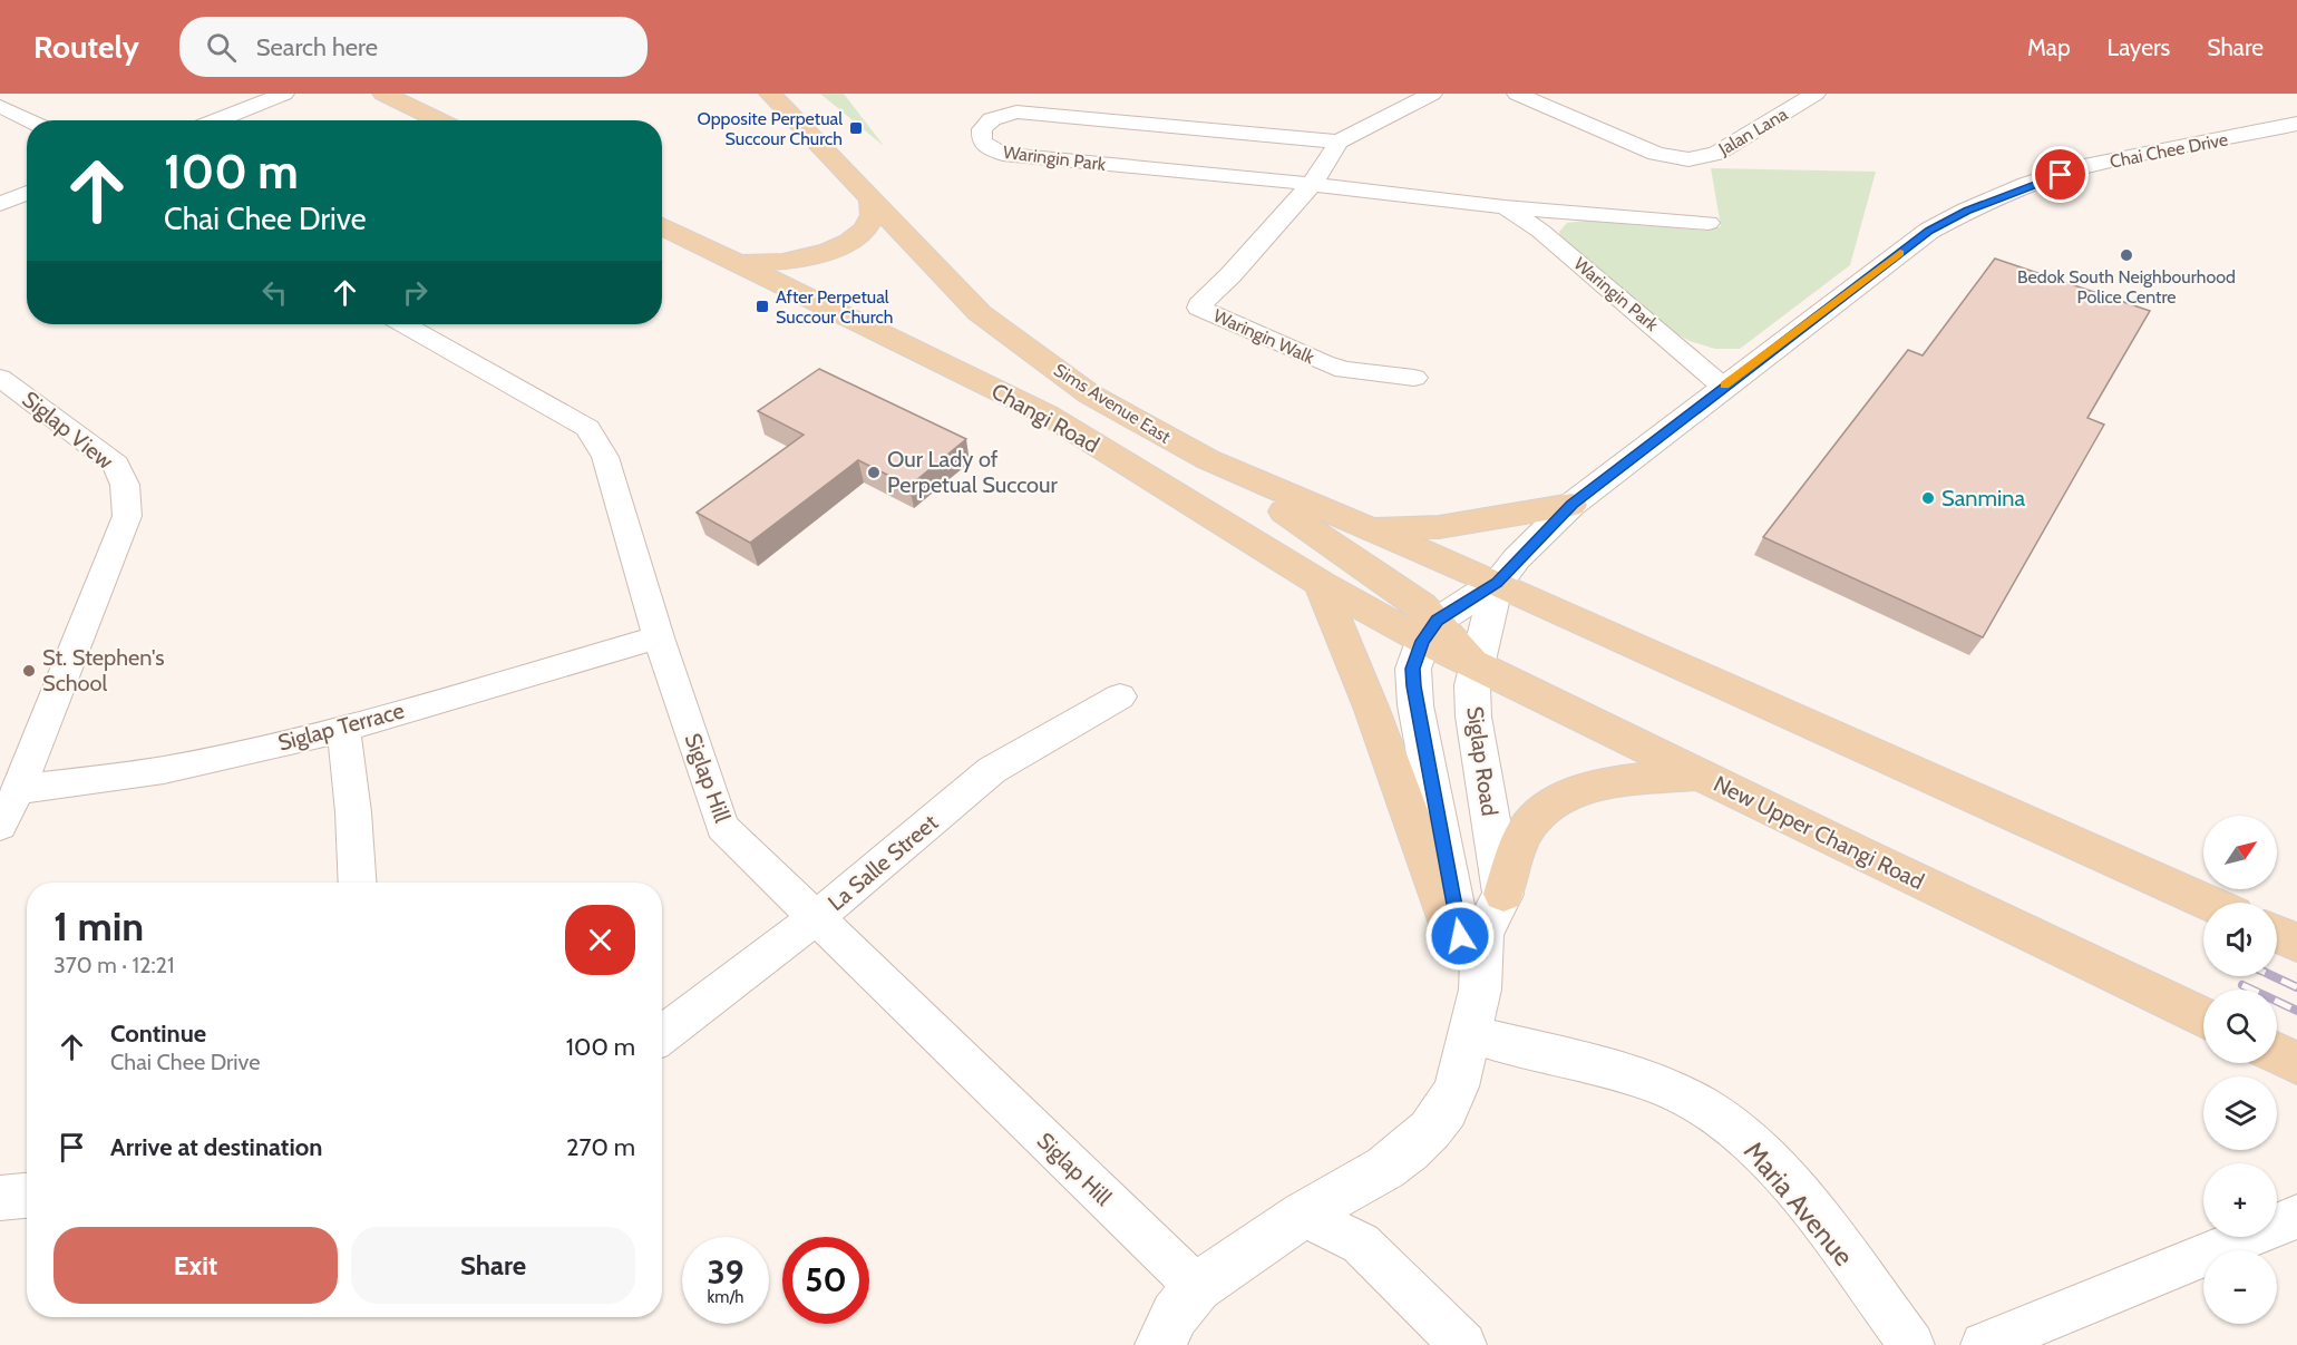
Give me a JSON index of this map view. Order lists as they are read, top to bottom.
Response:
{
  "streets": {
    "main road": ["Sims Avenue East", "Changi Road", "New Upper Changi Road"],
    "street": [
      "Jalan Lana",
      "Chai Chee Drive",
      "Waringin Park",
      "Waringin Walk",
      "Siglap View",
      "Siglap Terrace",
      "Siglap Road",
      "Siglap Hill",
      "La Salle Street",
      "Maria Avenue"
    ]
  },
  "crossings": [
    ["Chai Chee Drive", "Waringin Park"],
    ["Chai Chee Drive", "Sims Avenue East"],
    ["Chai Chee Drive", "Siglap Road"],
    ["Waringin Park", "Waringin Walk"],
    ["Sims Avenue East", "Siglap Road"],
    ["Changi Road", "New Upper Changi Road"],
    ["Siglap View", "Siglap Terrace"],
    ["Siglap Terrace", "Siglap Hill"],
    ["Siglap Road", "New Upper Changi Road"],
    ["Siglap Hill", "La Salle Street"]
  ],
  "places": {
    "transit": ["Opposite Perpetual Succour Church", "After Perpetual Succour Church"],
    "other": [
      "Bedok South Neighbourhood Police Centre",
      "Our Lady of Perpetual Succour",
      "Sanmina",
      "St. Stephen's School"
    ]
  },
  "north": "top right",
  "page": {
    "header": "Routely",
    "search": "Search here",
    "nav": ["Map", "Layers", "Share"],
    "turn": ["100 m", "Chai Chee Drive"],
    "map_buttons": ["+", "−"],
    "heading": ["1 min", "370 m · 12:21"],
    "list": [
      {
        "name": "Continue",
        "note": "Chai Chee Drive",
        "value": "100 m"
      },
      {
        "name": "Arrive at destination",
        "value": "270 m"
      }
    ],
    "buttons": ["Exit", "Share"],
    "speed": "39 km/h",
    "limit": "50"
  }
}
